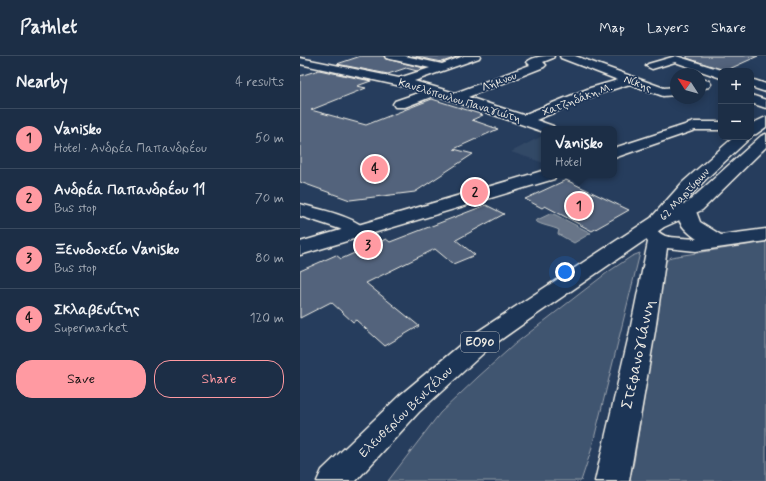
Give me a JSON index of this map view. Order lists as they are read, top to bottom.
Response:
{
  "streets": {
    "street": [
      "Λήμνου",
      "Νίκης",
      "Χατζηδάκη Μ.",
      "Κανελόπουλου Παναγιώτη",
      "62 Μαρτύρων",
      "ΕΟ90",
      "Στεφανογιάννη",
      "Ελευθερίου Βενιζέλου"
    ]
  },
  "crossings": [
    ["Λήμνου", "Κανελόπουλου Παναγιώτη"],
    ["Νίκης", "Χατζηδάκη Μ."],
    ["Χατζηδάκη Μ.", "Κανελόπουλου Παναγιώτη"],
    ["62 Μαρτύρων", "Στεφανογιάννη"],
    ["62 Μαρτύρων", "Ελευθερίου Βενιζέλου"],
    ["Στεφανογιάννη", "Ελευθερίου Βενιζέλου"]
  ],
  "north": "top left",
  "page": {
    "header": "Pathlet",
    "nav": ["Map", "Layers", "Share"],
    "heading": ["Nearby", "4 results"],
    "map_buttons": ["+", "−"],
    "list": [
      {
        "mark": "1",
        "name": "Vanisko",
        "note": "Hotel · Ανδρέα Παπανδρέου",
        "value": "50 m"
      },
      {
        "mark": "2",
        "name": "Ανδρέα Παπανδρέου 11",
        "note": "Bus stop",
        "value": "70 m"
      },
      {
        "mark": "3",
        "name": "Ξενοδοχείο Vanisko",
        "note": "Bus stop",
        "value": "80 m"
      },
      {
        "mark": "4",
        "name": "Σκλαβενίτης",
        "note": "Supermarket",
        "value": "120 m"
      }
    ],
    "popup": ["Vanisko", "Hotel"],
    "pins": [
      "4",
      "2",
      "1",
      "3"
    ],
    "buttons": ["Save", "Share"]
  }
}
